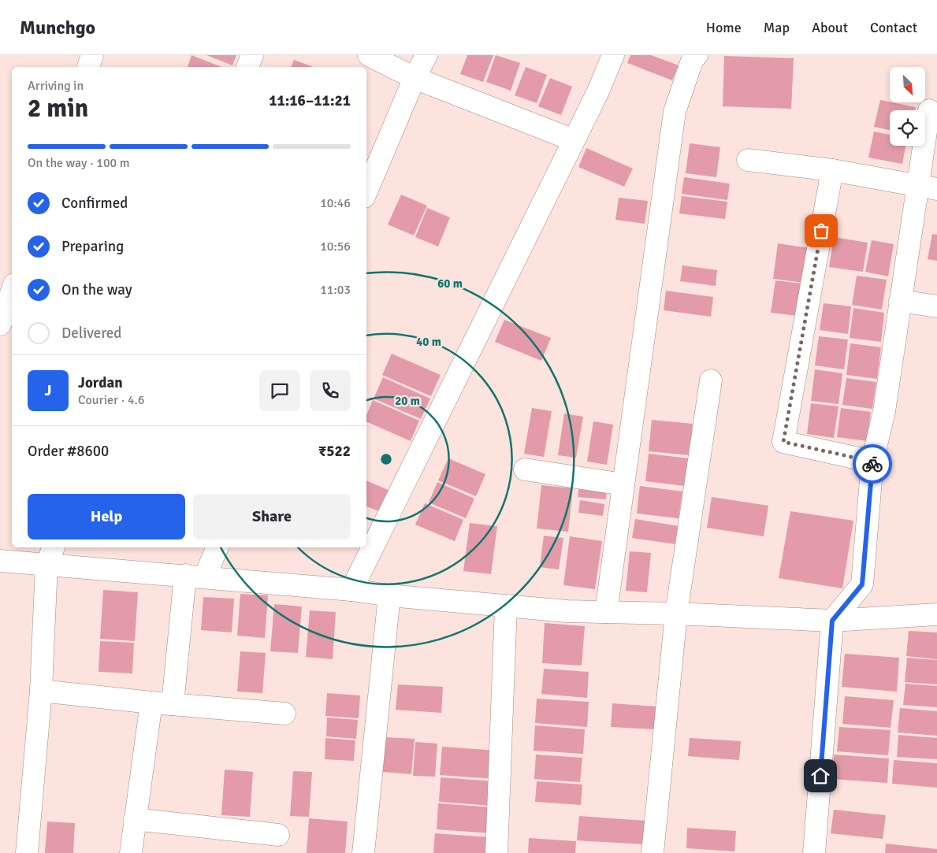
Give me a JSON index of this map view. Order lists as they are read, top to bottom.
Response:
{
  "north": "bottom right",
  "page": {
    "header": "Munchgo",
    "nav": [
      "Home",
      "Map",
      "About",
      "Contact"
    ],
    "heading": ["2 min", "Arriving in", "11:16–11:21"],
    "panel": [
      "Jordan",
      "Courier · 4.6",
      "Order #8600",
      "₹522"
    ],
    "bar": "On the way · 100 m",
    "list": [
      ["Confirmed", "10:46"],
      ["Preparing", "10:56"],
      ["On the way", "11:03"],
      "Delivered"
    ],
    "round": "J",
    "buttons": ["Help", "Share"]
  },
  "rings": ["60 m", "40 m", "20 m"]
}
